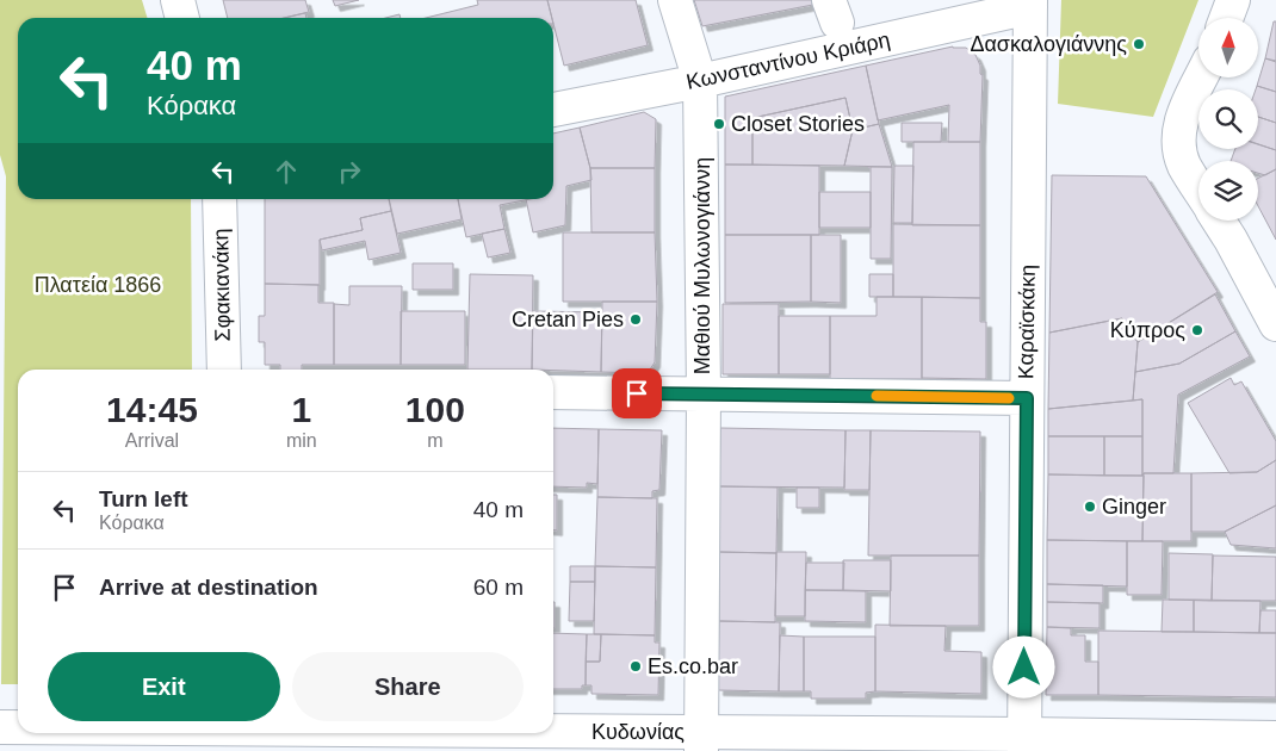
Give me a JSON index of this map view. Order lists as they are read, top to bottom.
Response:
{
  "streets": {
    "street": [
      "Κωνσταντίνου Κριάρη",
      "Μαθιού Μυλωνογιάννη",
      "Σφακιανάκη",
      "Καραϊσκάκη",
      "Κυδωνίας"
    ]
  },
  "crossings": [
    ["Κωνσταντίνου Κριάρη", "Μαθιού Μυλωνογιάννη"],
    ["Κωνσταντίνου Κριάρη", "Καραϊσκάκη"],
    ["Μαθιού Μυλωνογιάννη", "Κυδωνίας"],
    ["Καραϊσκάκη", "Κυδωνίας"]
  ],
  "parks": ["Πλατεία 1866"],
  "places": [
    "Δασκαλογιάννης",
    "Closet Stories",
    "Cretan Pies",
    "Κύπρος",
    "Ginger",
    "Es.co.bar"
  ],
  "north": "top",
  "page": {
    "turn": ["40 m", "Κόρακα"],
    "eta": [
      "14:45",
      "Arrival",
      "1",
      "min",
      "100",
      "m"
    ],
    "list": [
      {
        "name": "Turn left",
        "note": "Κόρακα",
        "value": "40 m"
      },
      {
        "name": "Arrive at destination",
        "value": "60 m"
      }
    ],
    "buttons": ["Exit", "Share"]
  }
}
